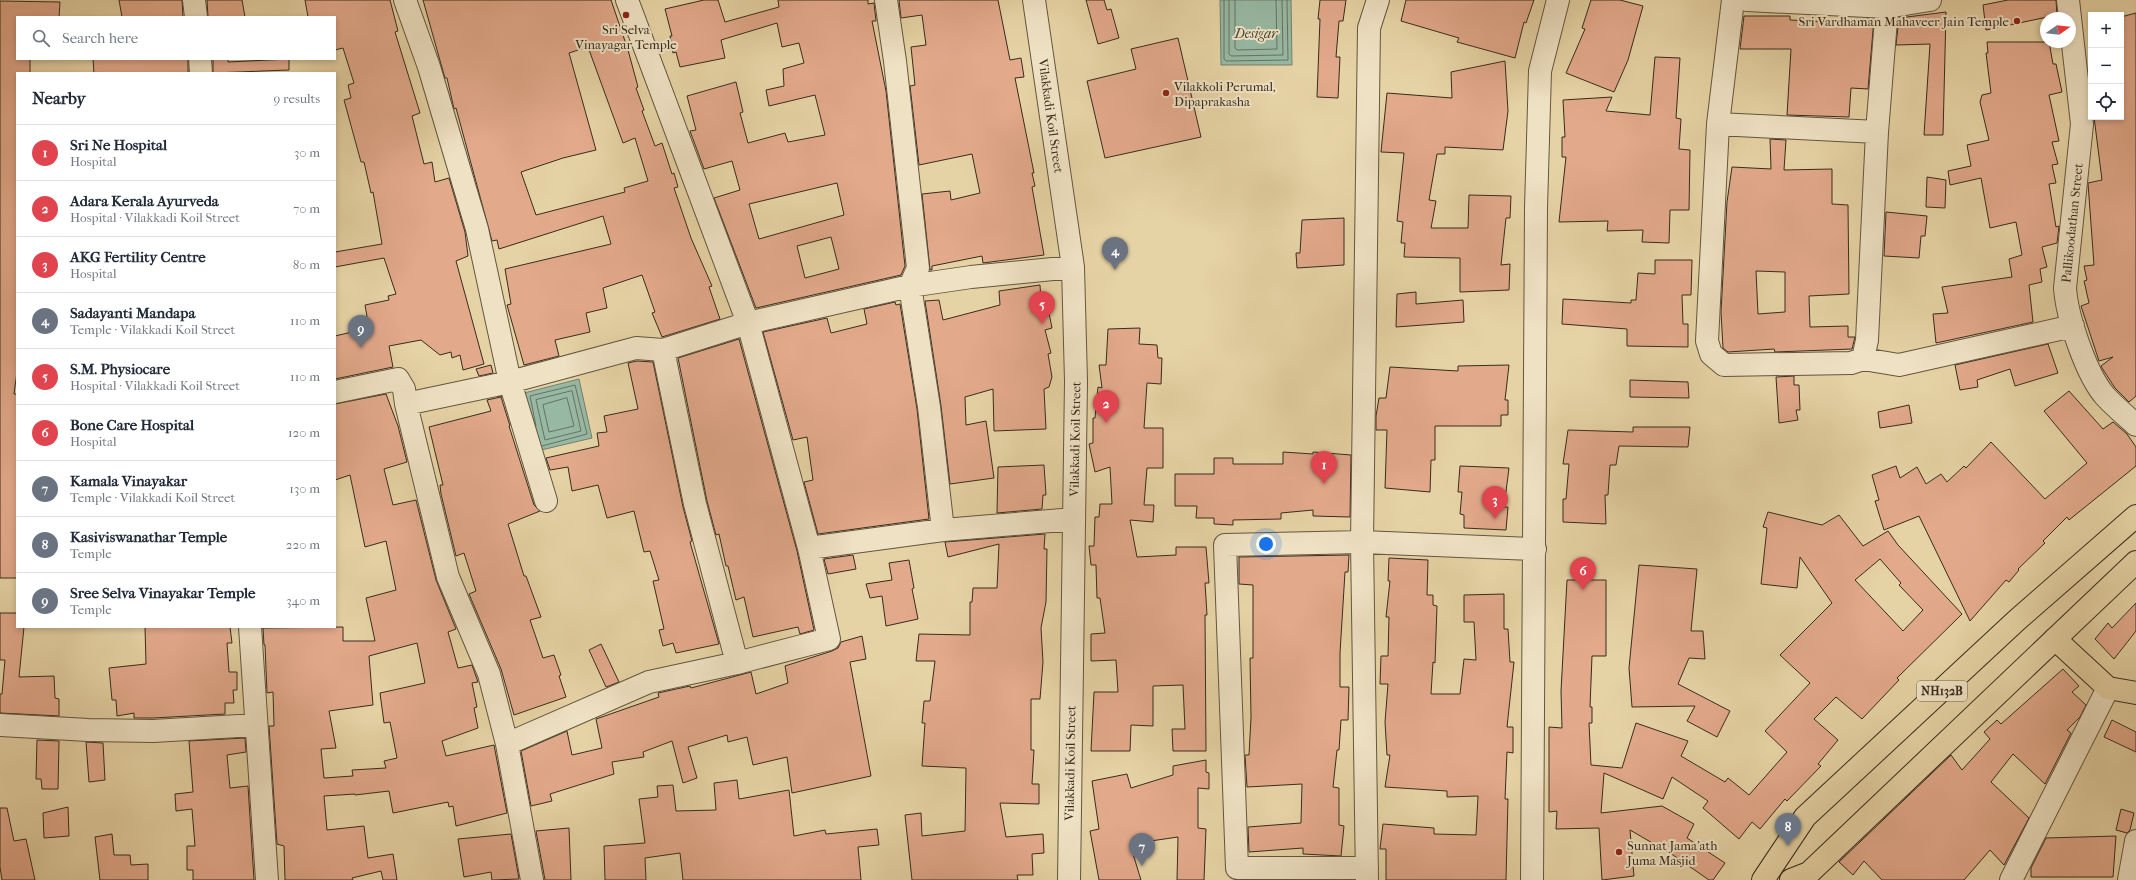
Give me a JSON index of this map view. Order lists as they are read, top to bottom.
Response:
{
  "streets": {
    "main road": ["NH132B"],
    "street": ["Vilakkadi Koil Street", "Pallikoodathan Street"]
  },
  "water": ["Desigar"],
  "places": [
    "Sri Selva Vinayagar Temple",
    "Sri Vardhaman Mahaveer Jain Temple",
    "Vilakkoli Perumal, Dipaprakasha",
    "Sunnat Jama'ath Juma Masjid"
  ],
  "north": "right",
  "page": {
    "map_buttons": ["+", "−"],
    "search": "Search here",
    "heading": ["Nearby", "9 results"],
    "list": [
      {
        "mark": "1",
        "name": "Sri Ne Hospital",
        "note": "Hospital",
        "value": "30 m"
      },
      {
        "mark": "2",
        "name": "Adara Kerala Ayurveda",
        "note": "Hospital · Vilakkadi Koil Street",
        "value": "70 m"
      },
      {
        "mark": "3",
        "name": "AKG Fertility Centre",
        "note": "Hospital",
        "value": "80 m"
      },
      {
        "mark": "4",
        "name": "Sadayanti Mandapa",
        "note": "Temple · Vilakkadi Koil Street",
        "value": "110 m"
      },
      {
        "mark": "5",
        "name": "S.M. Physiocare",
        "note": "Hospital · Vilakkadi Koil Street",
        "value": "110 m"
      },
      {
        "mark": "6",
        "name": "Bone Care Hospital",
        "note": "Hospital",
        "value": "120 m"
      },
      {
        "mark": "7",
        "name": "Kamala Vinayakar",
        "note": "Temple · Vilakkadi Koil Street",
        "value": "130 m"
      },
      {
        "mark": "8",
        "name": "Kasiviswanathar Temple",
        "note": "Temple",
        "value": "220 m"
      },
      {
        "mark": "9",
        "name": "Sree Selva Vinayakar Temple",
        "note": "Temple",
        "value": "340 m"
      }
    ],
    "pins": [
      "4",
      "5",
      "9",
      "2",
      "1",
      "3",
      "6",
      "8",
      "7"
    ]
  }
}
